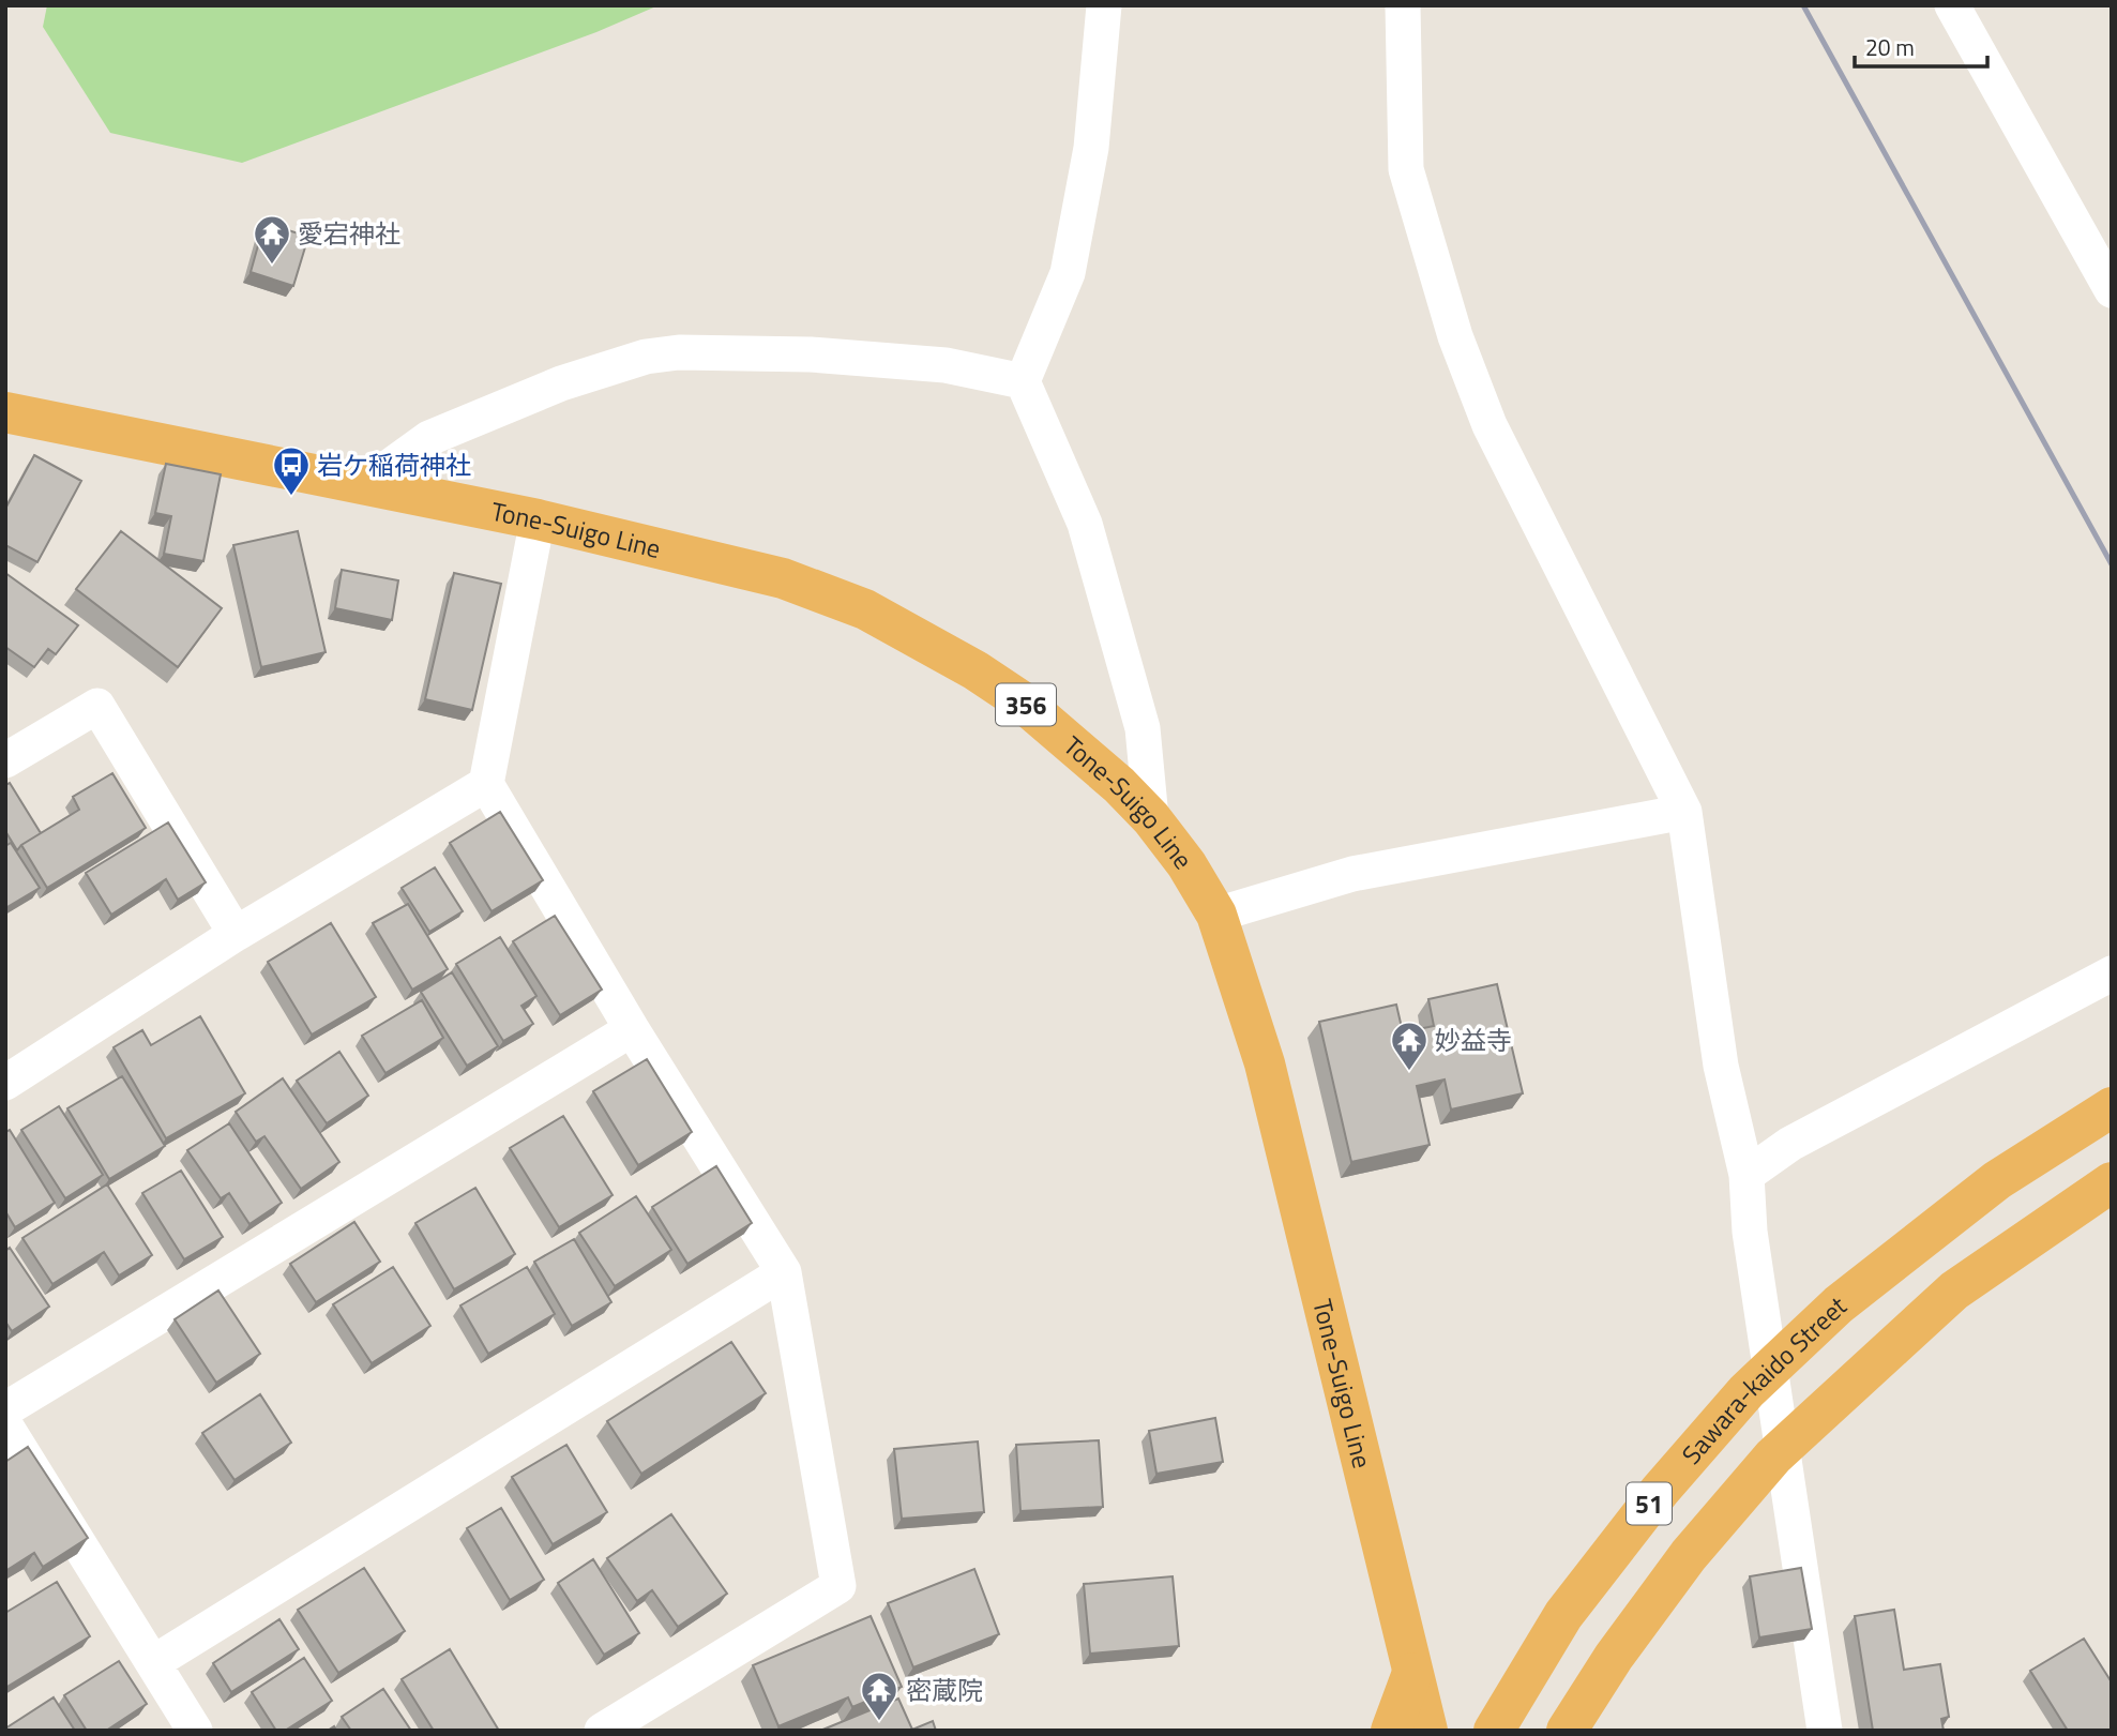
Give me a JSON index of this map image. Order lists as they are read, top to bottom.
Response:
{
  "streets": {
    "highway": [
      "Tone-Suigo Line",
      "356",
      "Sawara-kaido Street",
      "51"
    ]
  },
  "places": {
    "temple": ["愛宕神社", "妙益寺", "密蔵院"],
    "bus stop": ["岩ケ稲荷神社"]
  },
  "scale_bar": "20 m"
}
